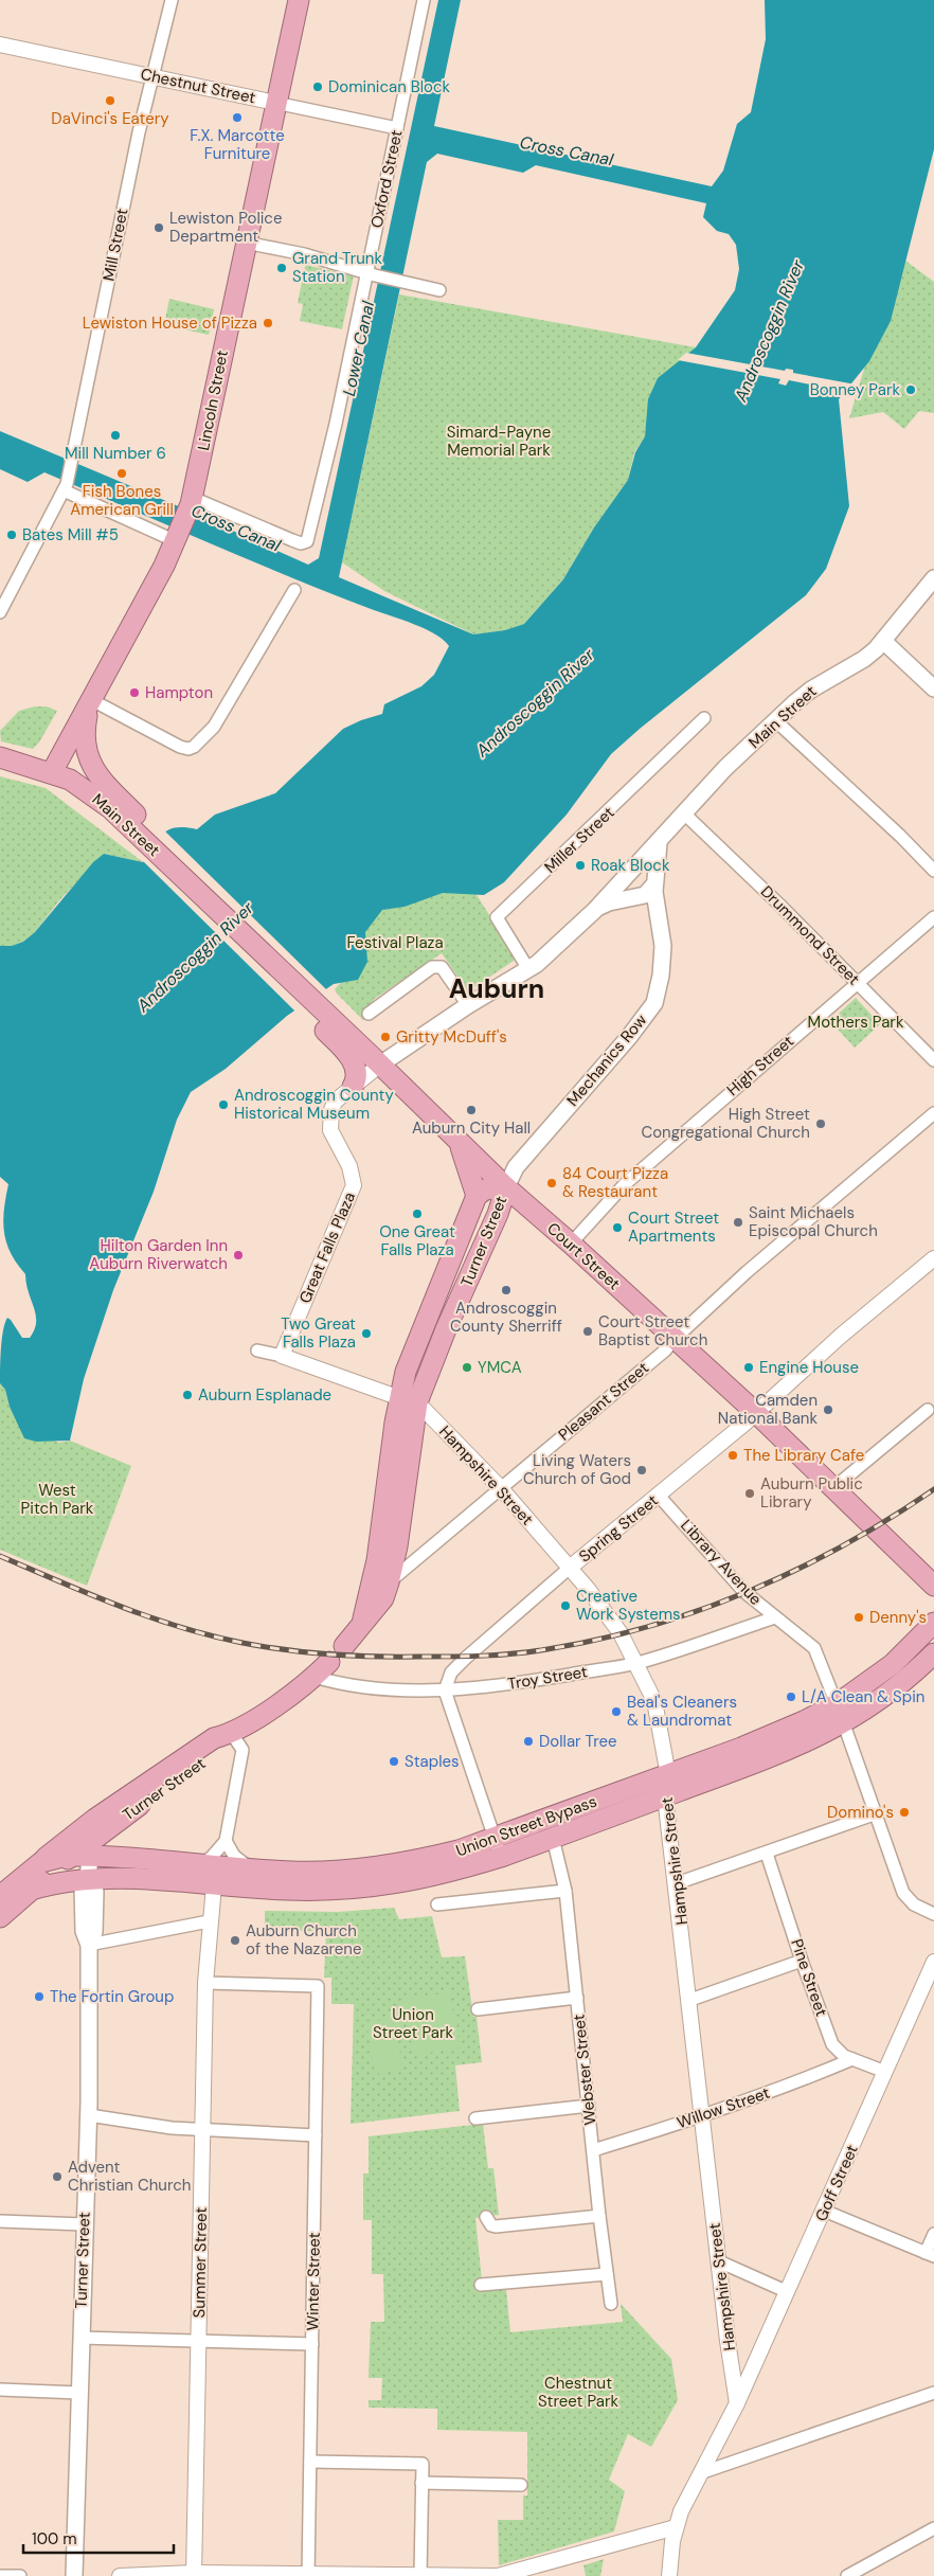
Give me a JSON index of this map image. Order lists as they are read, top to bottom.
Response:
{
  "streets": {
    "highway": [
      "Lincoln Street",
      "Main Street",
      "Turner Street",
      "Court Street",
      "Union Street Bypass"
    ],
    "main road": ["Mechanics Row"],
    "street": [
      "Chestnut Street",
      "Oxford Street",
      "Mill Street",
      "Miller Street",
      "Drummond Street",
      "High Street",
      "Great Falls Plaza",
      "Pleasant Street",
      "Hampshire Street",
      "Spring Street",
      "Library Avenue",
      "Troy Street",
      "Pine Street",
      "Webster Street",
      "Willow Street",
      "Goff Street",
      "Summer Street",
      "Winter Street"
    ]
  },
  "crossings": [
    ["Chestnut Street", "Oxford Street"],
    ["Chestnut Street", "Mill Street"],
    ["Chestnut Street", "Lincoln Street"],
    ["Oxford Street", "Lincoln Street"],
    ["Lincoln Street", "Main Street"],
    ["Main Street", "Miller Street"],
    ["Main Street", "Drummond Street"],
    ["Main Street", "Mechanics Row"],
    ["Main Street", "Court Street"],
    ["Drummond Street", "High Street"],
    ["Mechanics Row", "Turner Street"],
    ["Mechanics Row", "Court Street"],
    ["High Street", "Court Street"],
    ["Turner Street", "Court Street"],
    ["Turner Street", "Pleasant Street"],
    ["Turner Street", "Hampshire Street"],
    ["Turner Street", "Troy Street"],
    ["Turner Street", "Union Street Bypass"],
    ["Court Street", "Pleasant Street"],
    ["Court Street", "Spring Street"],
    ["Pleasant Street", "Hampshire Street"],
    ["Hampshire Street", "Spring Street"],
    ["Hampshire Street", "Troy Street"],
    ["Hampshire Street", "Union Street Bypass"],
    ["Hampshire Street", "Willow Street"],
    ["Hampshire Street", "Goff Street"],
    ["Spring Street", "Library Avenue"],
    ["Spring Street", "Troy Street"],
    ["Library Avenue", "Troy Street"],
    ["Library Avenue", "Union Street Bypass"],
    ["Union Street Bypass", "Webster Street"],
    ["Union Street Bypass", "Summer Street"],
    ["Pine Street", "Willow Street"],
    ["Pine Street", "Goff Street"],
    ["Webster Street", "Willow Street"],
    ["Summer Street", "Winter Street"]
  ],
  "districts": ["Auburn"],
  "water": ["Cross Canal", "Androscoggin River", "Lower Canal"],
  "parks": [
    "Simard-Payne Memorial Park",
    "Festival Plaza",
    "Mothers Park",
    "West Pitch Park",
    "Union Street Park",
    "Chestnut Street Park"
  ],
  "places": [
    "Dominican Block",
    "DaVinci's Eatery",
    "F.X. Marcotte Furniture",
    "Lewiston Police Department",
    "Grand Trunk Station",
    "Lewiston House of Pizza",
    "Bonney Park",
    "Mill Number 6",
    "Fish Bones American Grill",
    "Bates Mill #5",
    "Hampton",
    "Roak Block",
    "Gritty McDuff's",
    "Androscoggin County Historical Museum",
    "Auburn City Hall",
    "High Street Congregational Church",
    "84 Court Pizza & Restaurant",
    "One Great Falls Plaza",
    "Saint Michaels Episcopal Church",
    "Court Street Apartments",
    "Hilton Garden Inn Auburn Riverwatch",
    "Androscoggin County Sherriff",
    "Court Street Baptist Church",
    "Two Great Falls Plaza",
    "YMCA",
    "Engine House",
    "Auburn Esplanade",
    "Camden National Bank",
    "The Library Cafe",
    "Living Waters Church of God",
    "Auburn Public Library",
    "Creative Work Systems",
    "Denny's",
    "L/A Clean & Spin",
    "Beal's Cleaners & Laundromat",
    "Dollar Tree",
    "Staples",
    "Domino's",
    "Auburn Church of the Nazarene",
    "The Fortin Group",
    "Advent Christian Church"
  ],
  "scale_bar": "100 m"
}
